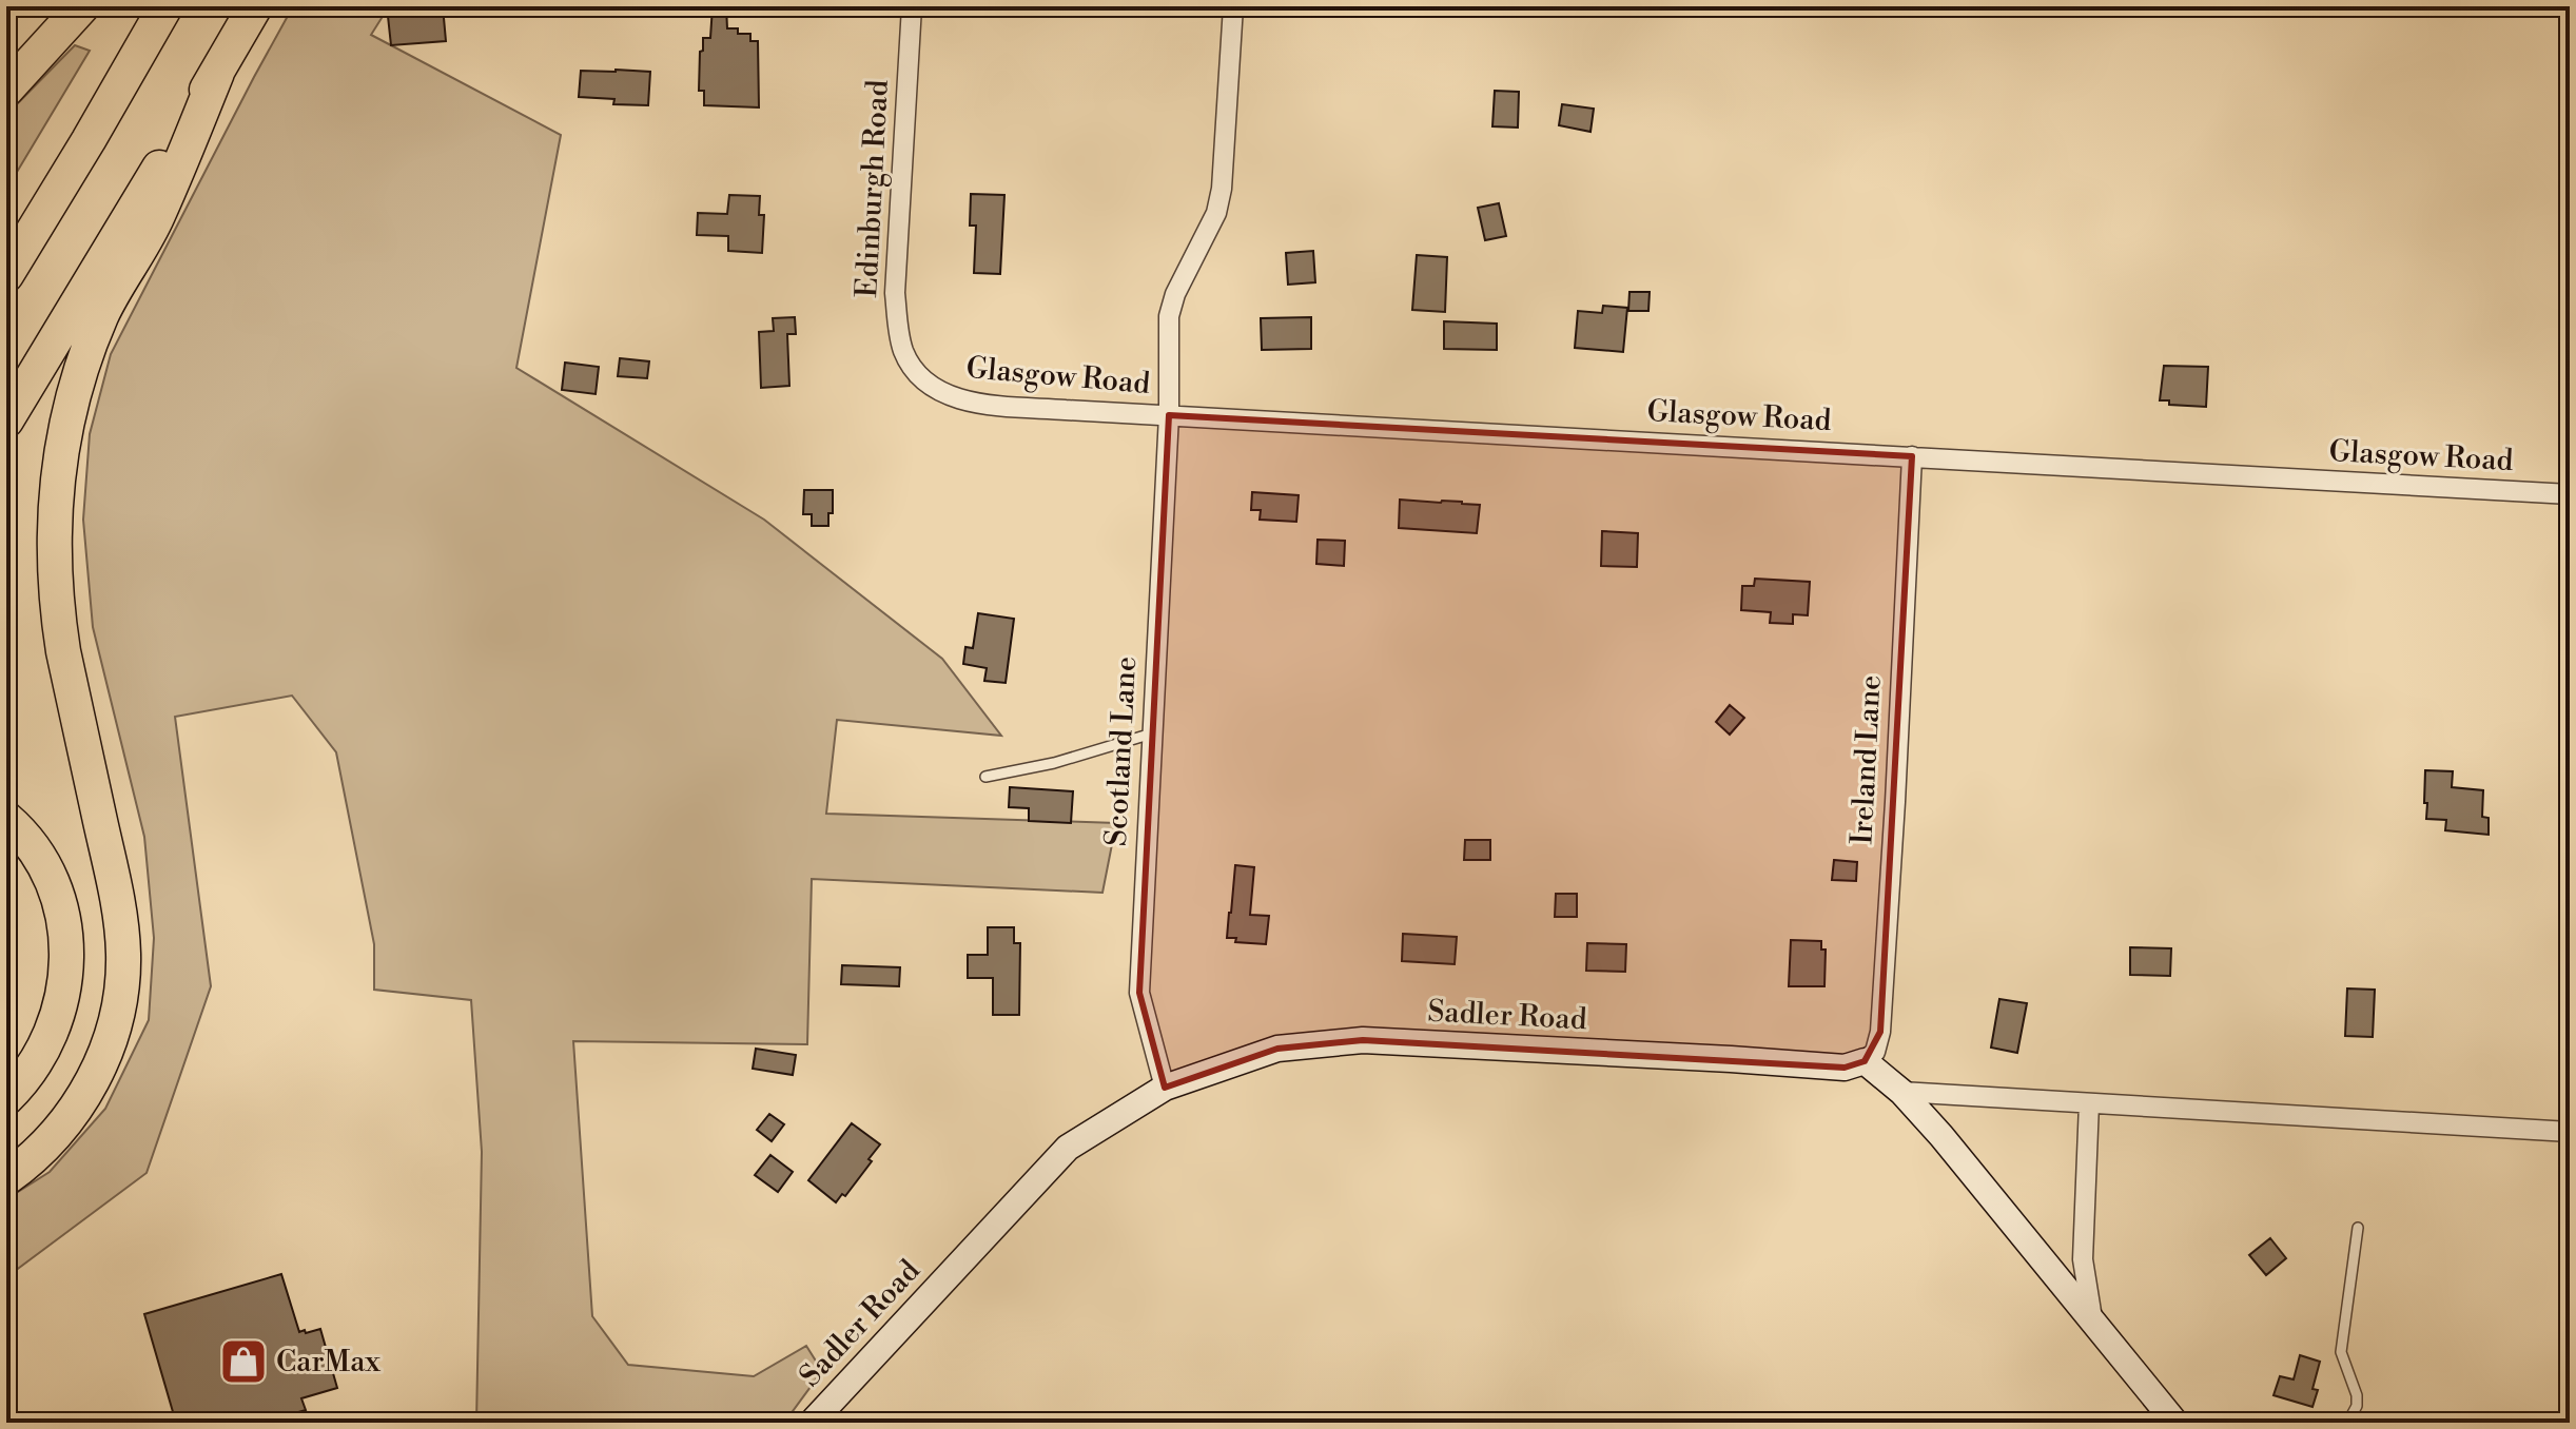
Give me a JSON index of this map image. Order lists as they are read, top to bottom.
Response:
{
  "streets": {
    "street": [
      "Edinburgh Road",
      "Glasgow Road",
      "Scotland Lane",
      "Ireland Lane",
      "Sadler Road"
    ]
  },
  "crossings": [
    ["Edinburgh Road", "Glasgow Road"],
    ["Glasgow Road", "Scotland Lane"],
    ["Glasgow Road", "Ireland Lane"],
    ["Scotland Lane", "Sadler Road"],
    ["Ireland Lane", "Sadler Road"]
  ],
  "places": {
    "shop": ["CarMax"]
  }
}
